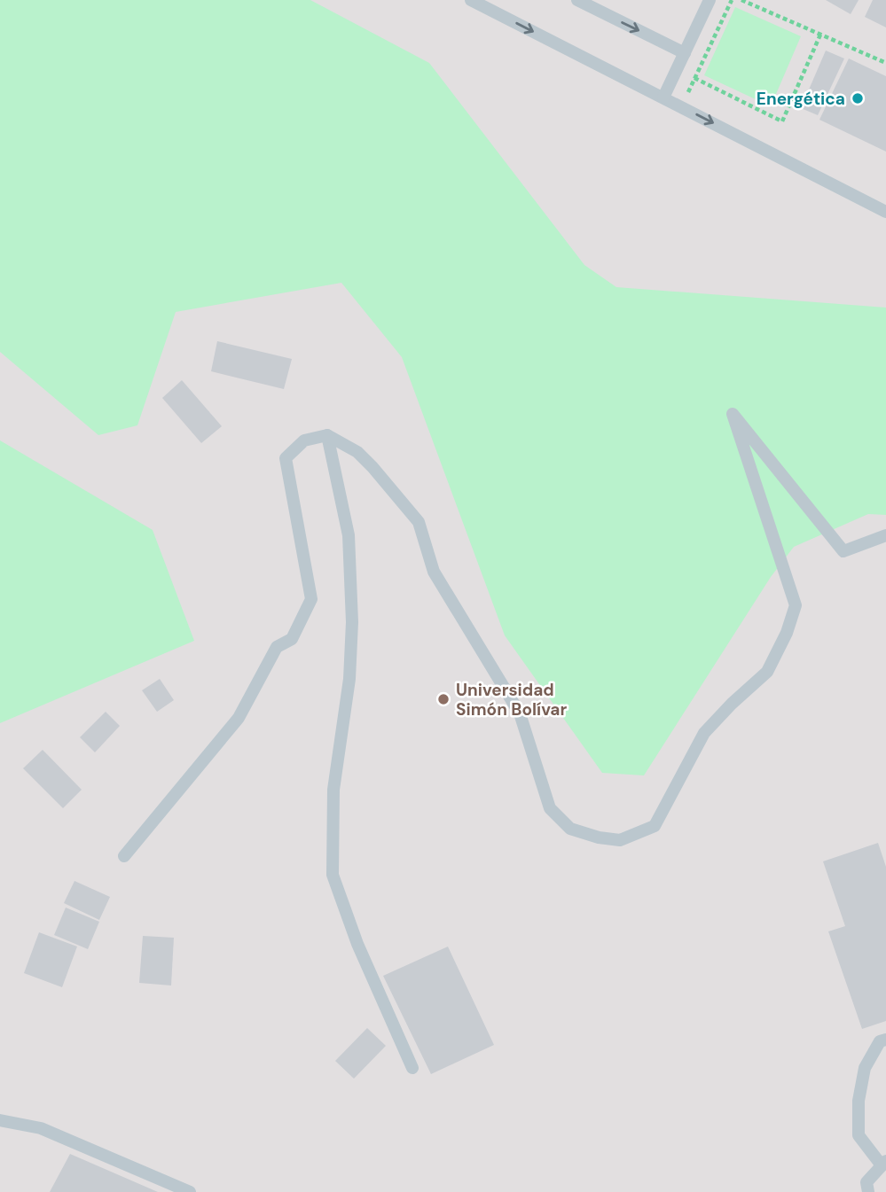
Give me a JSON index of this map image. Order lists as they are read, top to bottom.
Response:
{
  "places": ["Energética", "Universidad Simón Bolívar"]
}
